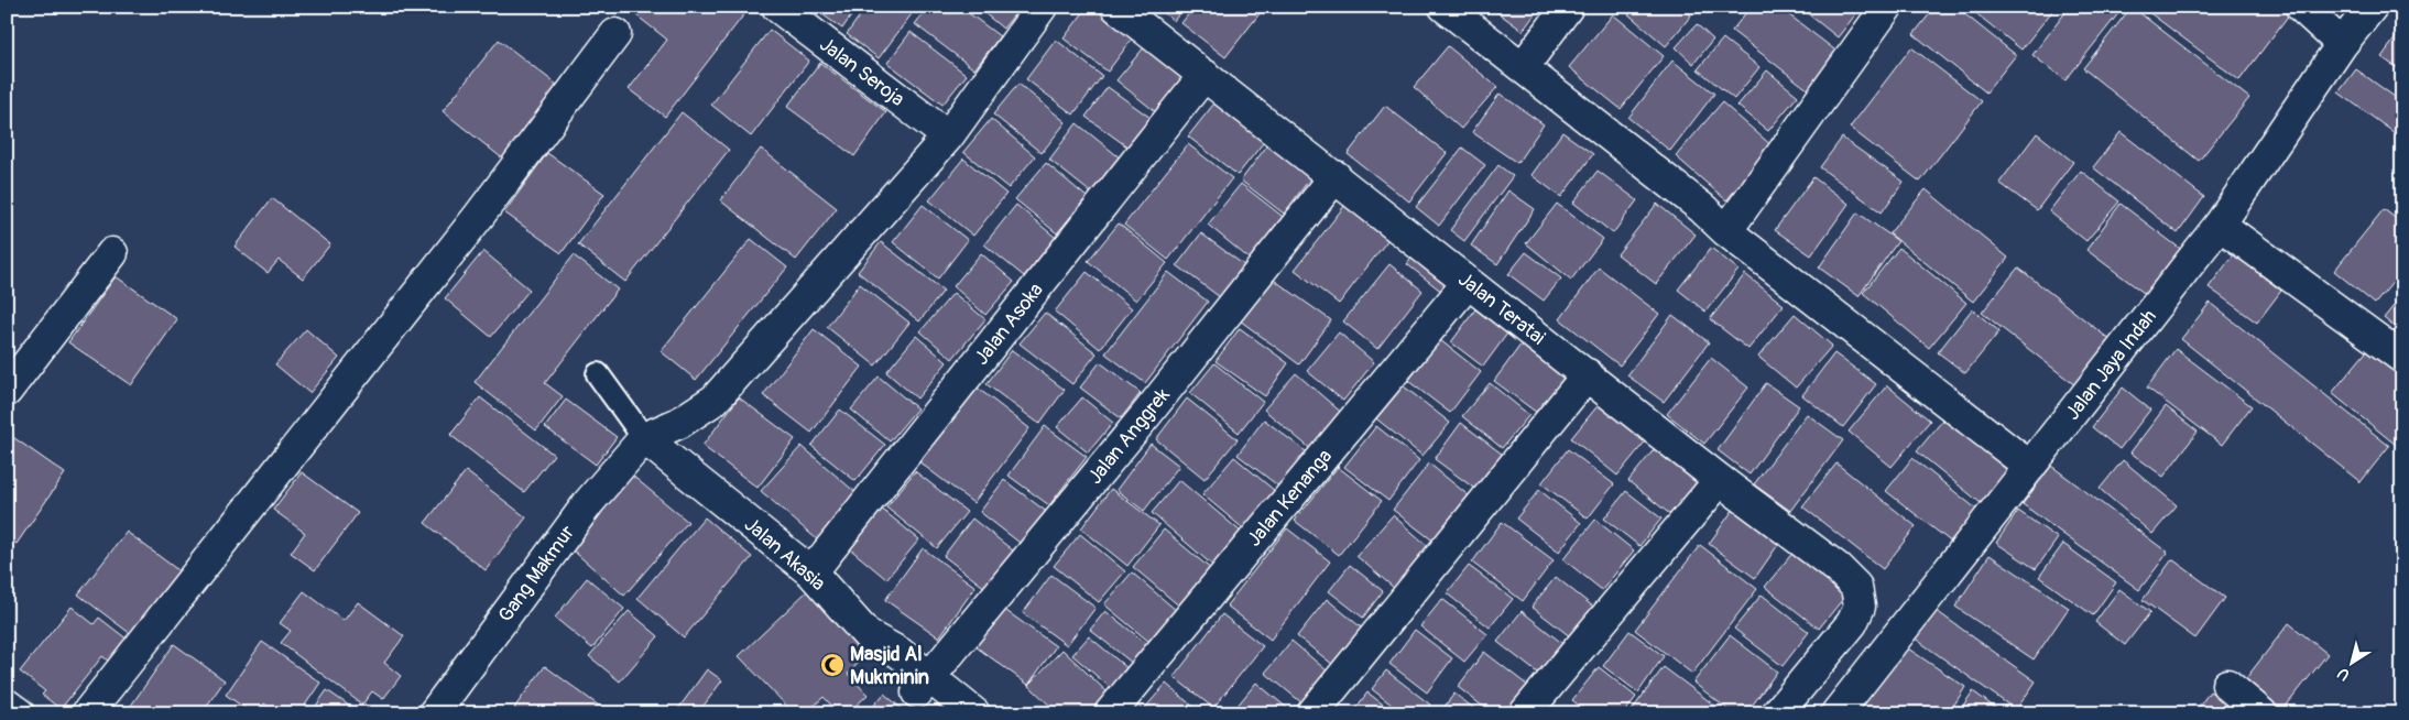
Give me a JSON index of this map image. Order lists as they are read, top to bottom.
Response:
{
  "streets": {
    "street": [
      "Jalan Seroja",
      "Jalan Teratai",
      "Jalan Asoka",
      "Jalan Jaya Indah",
      "Jalan Anggrek",
      "Jalan Kenanga",
      "Jalan Akasia",
      "Gang Makmur"
    ]
  },
  "crossings": [
    ["Jalan Teratai", "Jalan Asoka"],
    ["Jalan Teratai", "Jalan Anggrek"],
    ["Jalan Teratai", "Jalan Kenanga"],
    ["Jalan Asoka", "Jalan Akasia"],
    ["Jalan Anggrek", "Jalan Akasia"],
    ["Jalan Akasia", "Gang Makmur"]
  ],
  "places": {
    "mosque": ["Masjid Al Mukminin"]
  },
  "north": "bottom left"
}
